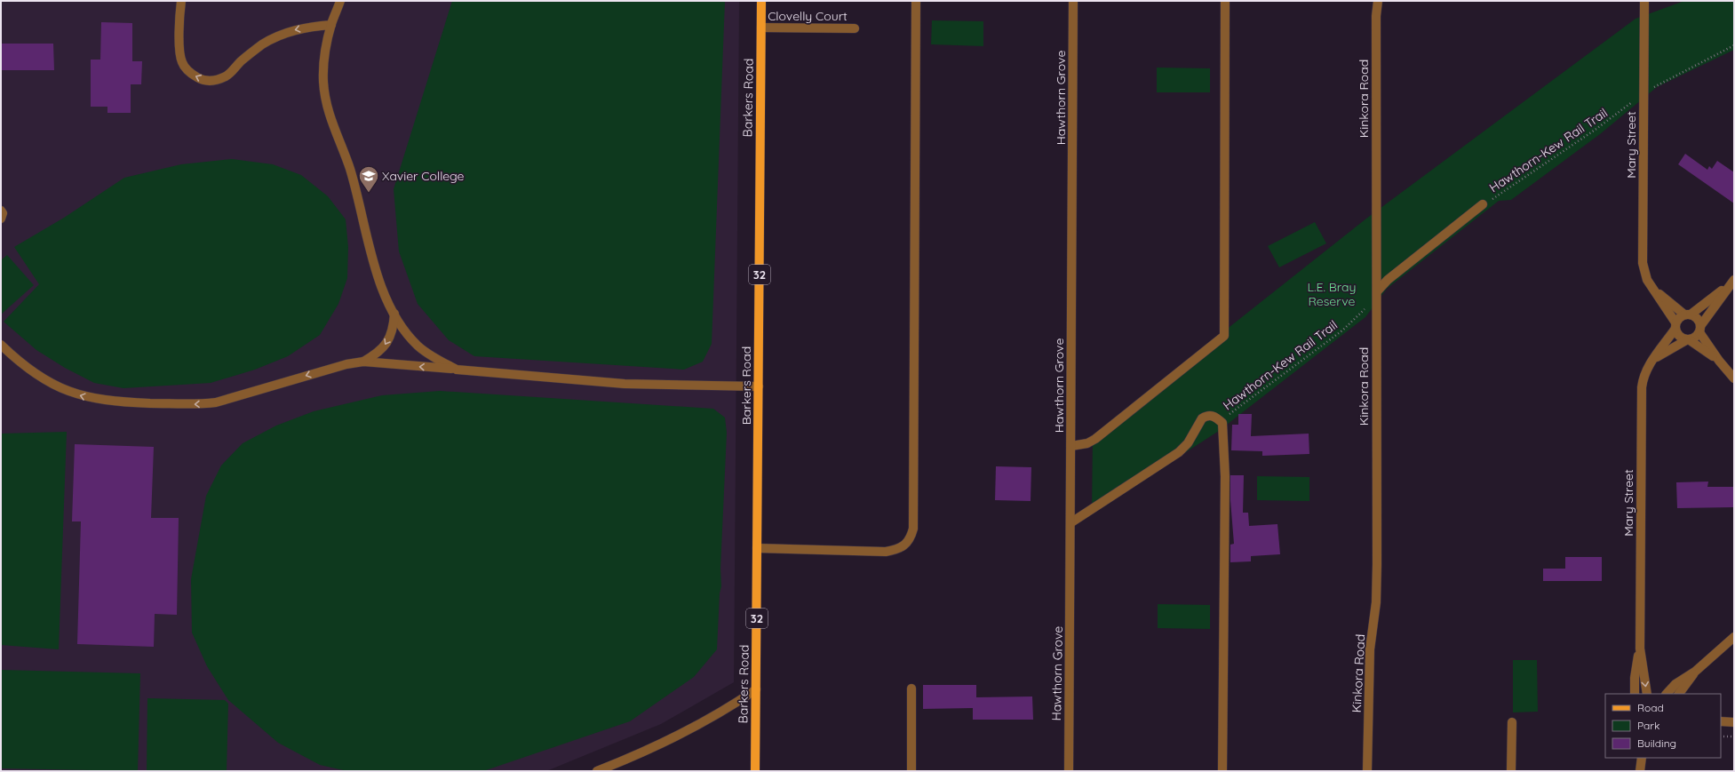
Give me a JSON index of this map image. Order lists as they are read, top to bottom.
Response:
{
  "streets": {
    "main road": ["Barkers Road", "32"],
    "street": [
      "Clovelly Court",
      "Hawthorn Grove",
      "Kinkora Road",
      "Mary Street"
    ],
    "path": ["Hawthorn-Kew Rail Trail"]
  },
  "crossings": [
    ["Clovelly Court", "Barkers Road"],
    ["Kinkora Road", "Hawthorn-Kew Rail Trail"],
    ["Mary Street", "Hawthorn-Kew Rail Trail"]
  ],
  "parks": ["L.E. Bray Reserve"],
  "places": {
    "school or university": ["Xavier College"]
  },
  "legend": ["Road", "Park", "Building"]
}
